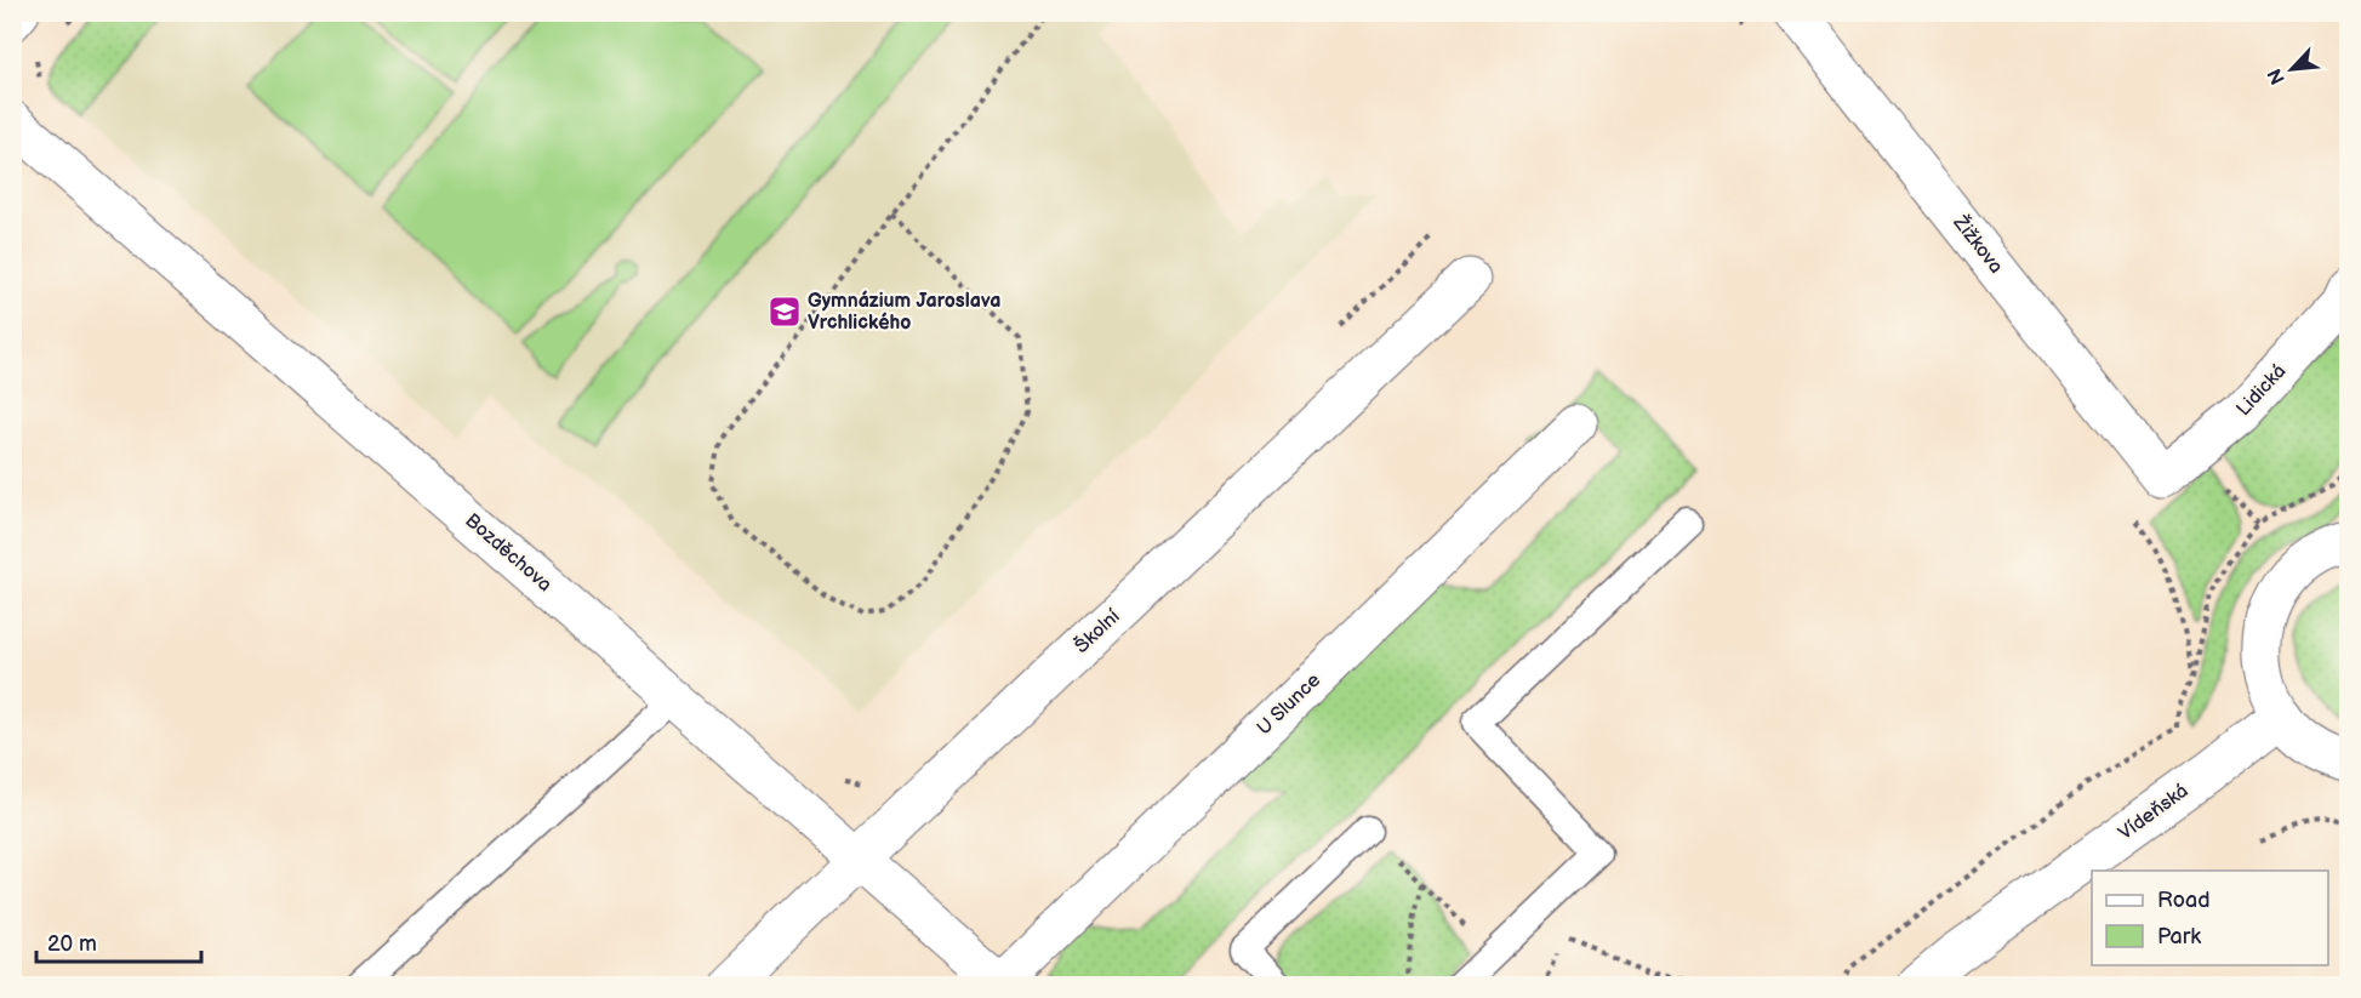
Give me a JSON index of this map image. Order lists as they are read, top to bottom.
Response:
{
  "streets": {
    "street": [
      "Žižkova",
      "Lidická",
      "Bozděchova",
      "Školní",
      "U Slunce",
      "Vídeňská"
    ]
  },
  "crossings": [
    ["Žižkova", "Lidická"],
    ["Bozděchova", "Školní"],
    ["Bozděchova", "U Slunce"]
  ],
  "places": {
    "school or university": ["Gymnázium Jaroslava Vrchlického"]
  },
  "legend": ["Road", "Park"],
  "scale_bar": "20 m",
  "north": "bottom left"
}
